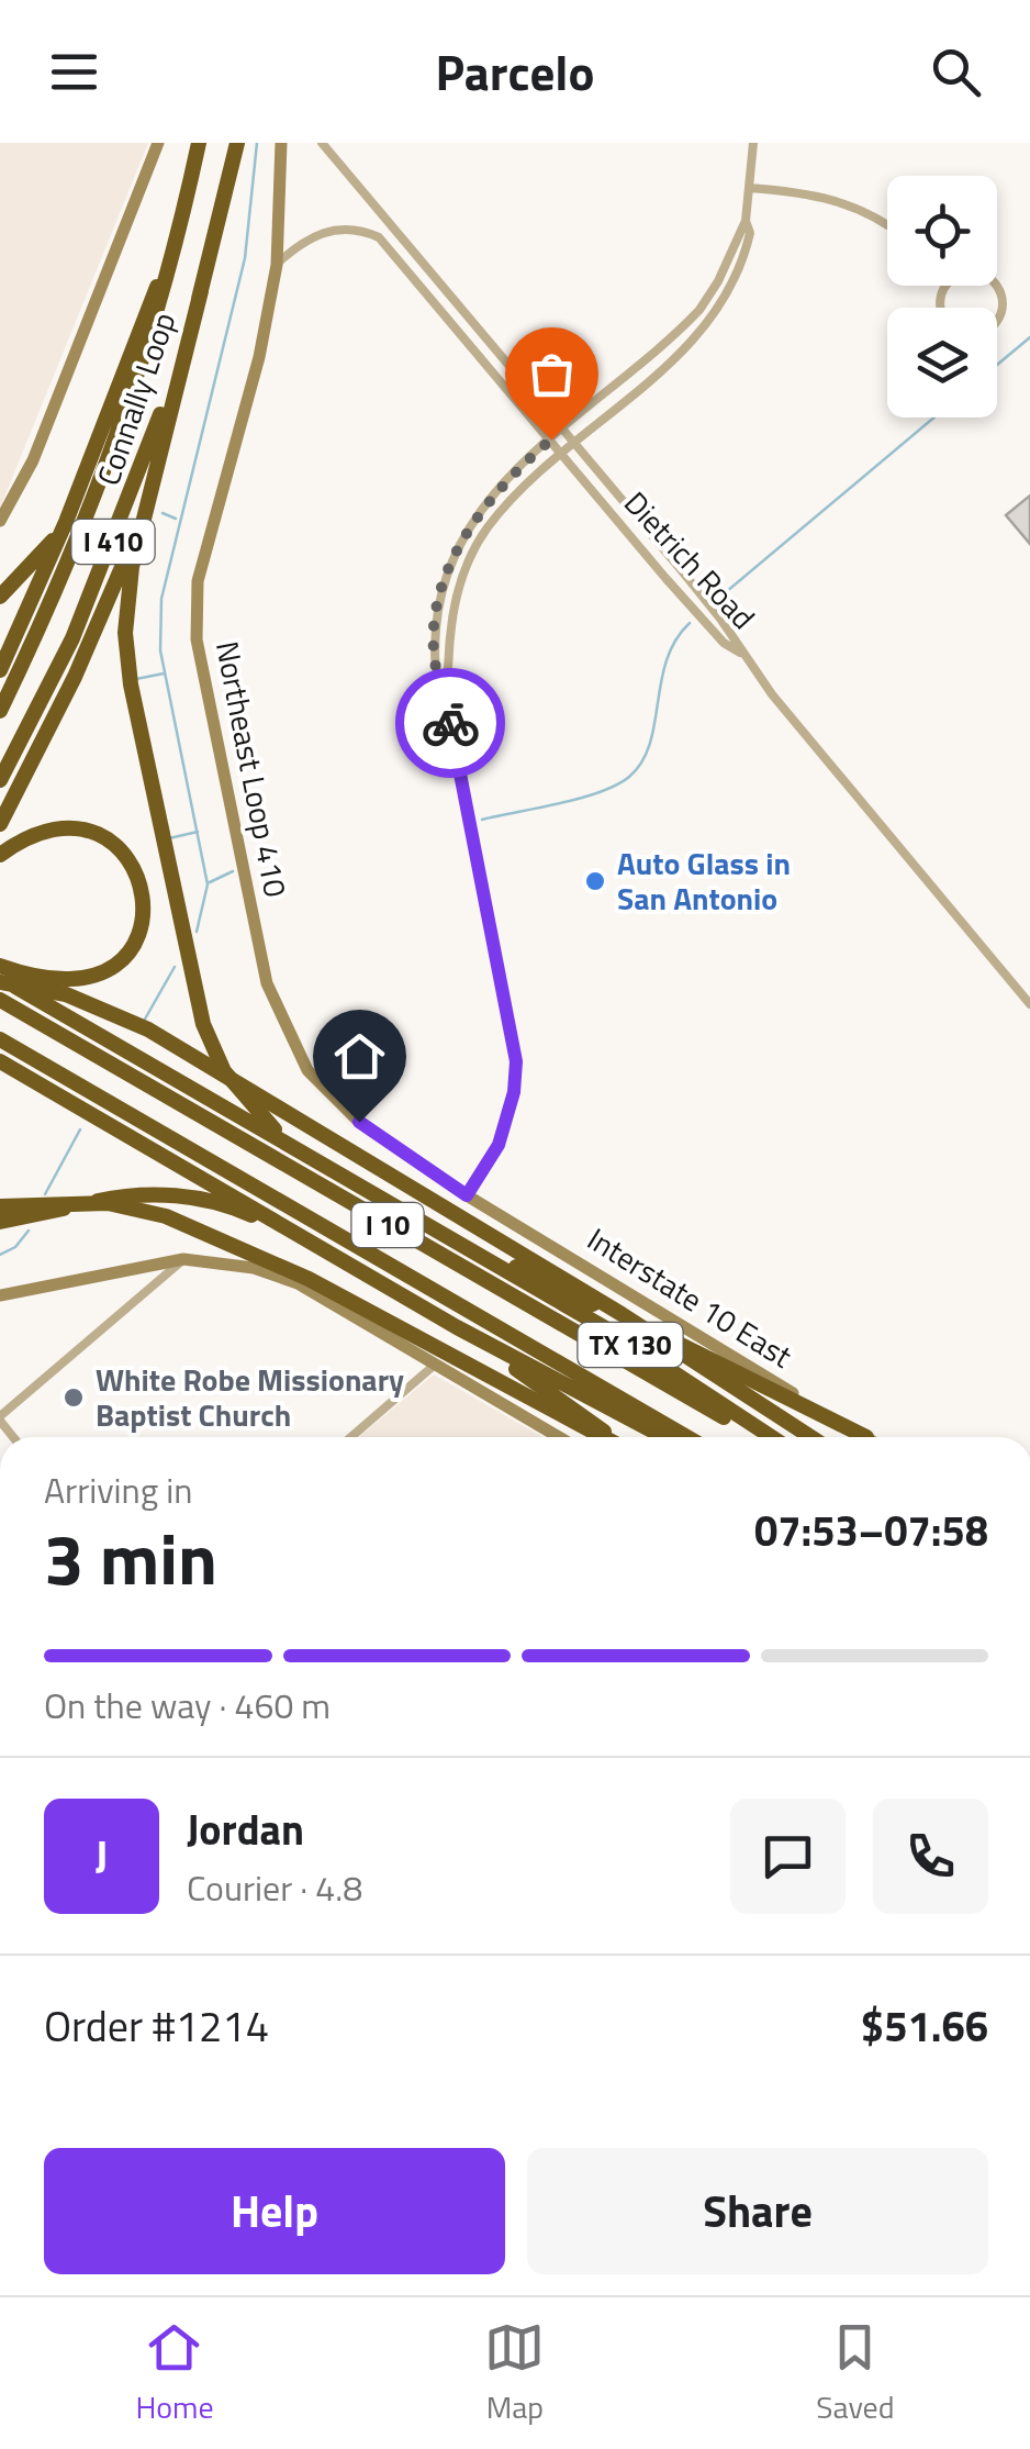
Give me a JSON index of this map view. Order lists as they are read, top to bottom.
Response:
{
  "streets": {
    "highway": [
      "Connally Loop",
      "I 410",
      "I 10",
      "TX 130"
    ],
    "main road": ["Northeast Loop 410", "Interstate 10 East"],
    "street": ["Dietrich Road"]
  },
  "crossings": [
    ["Northeast Loop 410", "Interstate 10 East"]
  ],
  "places": ["Auto Glass in San Antonio", "White Robe Missionary Baptist Church"],
  "page": {
    "header": "Parcelo",
    "heading": ["3 min", "Arriving in", "07:53–07:58"],
    "panel": [
      "Jordan",
      "Courier · 4.8",
      "Order #1214",
      "$51.66"
    ],
    "bar": "On the way · 460 m",
    "round": "J",
    "buttons": ["Help", "Share"],
    "tabs": ["Home", "Map", "Saved"]
  }
}
